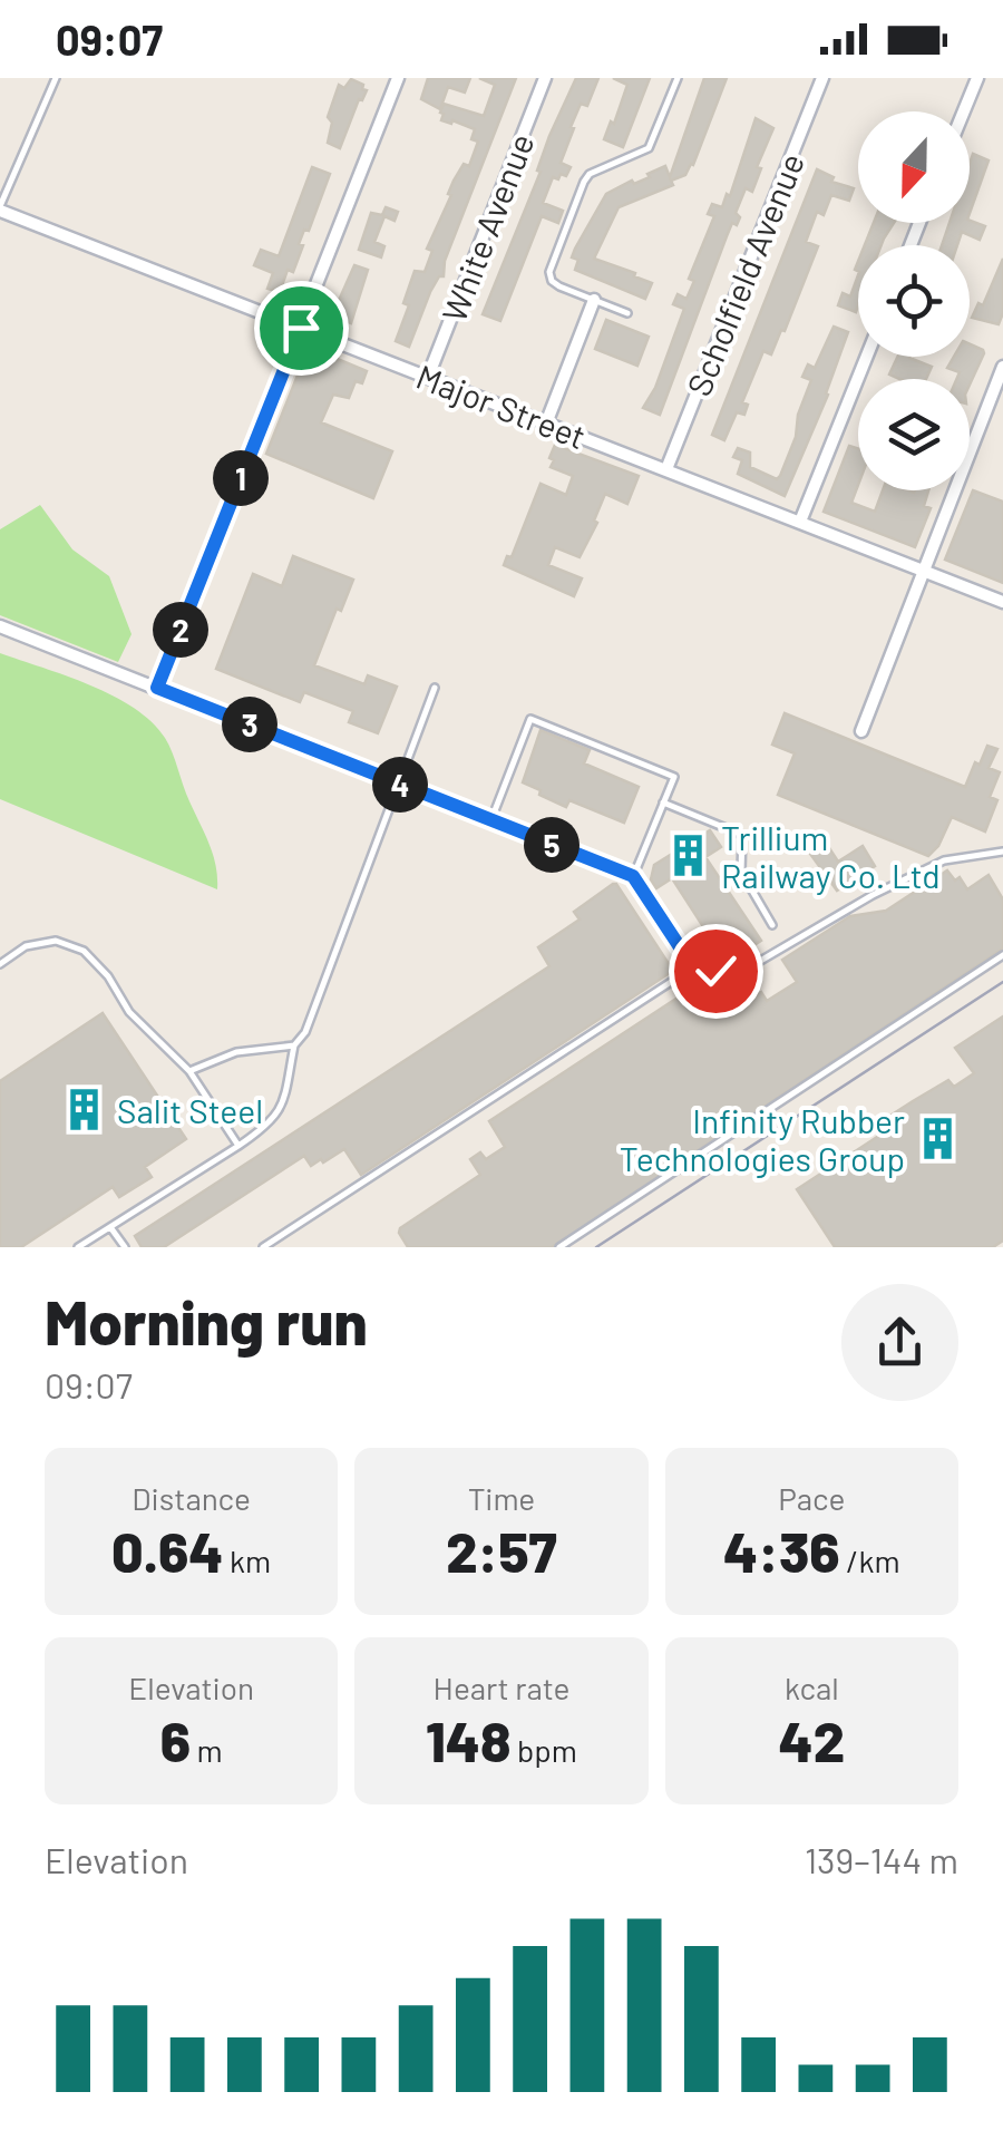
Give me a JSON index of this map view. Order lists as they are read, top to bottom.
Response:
{
  "streets": {
    "street": ["White Avenue", "Scholfield Avenue", "Major Street"]
  },
  "crossings": [
    ["White Avenue", "Major Street"],
    ["Scholfield Avenue", "Major Street"]
  ],
  "places": {
    "building": ["Trillium Railway Co. Ltd", "Salit Steel", "Infinity Rubber Technologies Group"]
  },
  "north": "bottom",
  "page": {
    "status": "09:07",
    "pins": [
      "1",
      "2",
      "3",
      "4",
      "5"
    ],
    "heading": ["Morning run", "09:07"],
    "stats": [
      ["Distance", "0.64 km"],
      ["Time", "2:57"],
      ["Pace", "4:36 /km"],
      ["Elevation", "6 m"],
      ["Heart rate", "148 bpm"],
      ["kcal", "42"]
    ],
    "chart": ["Elevation", "139–144 m"]
  }
}
